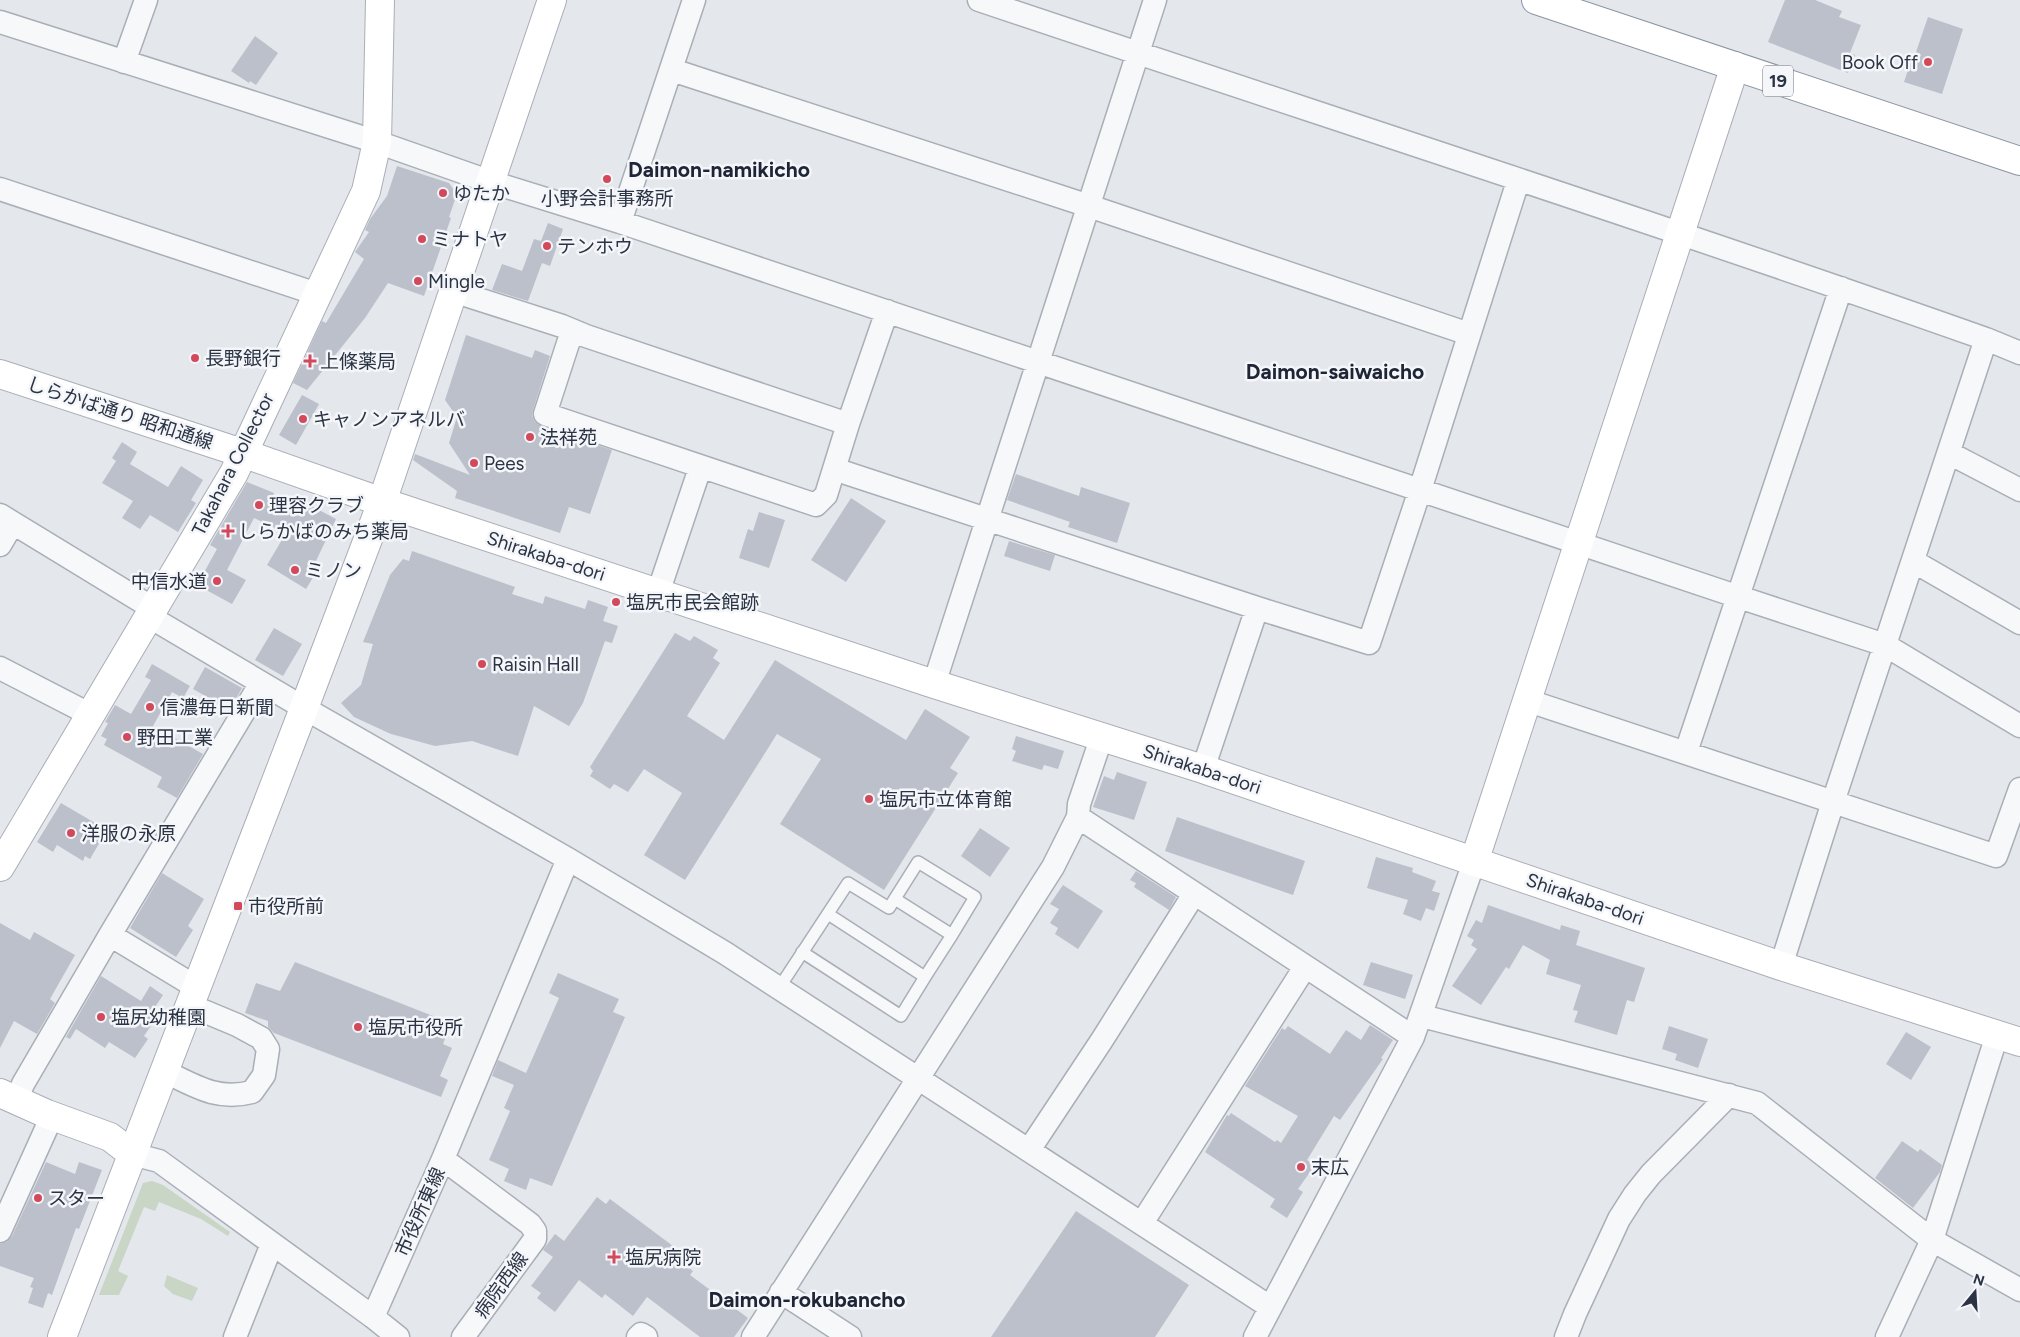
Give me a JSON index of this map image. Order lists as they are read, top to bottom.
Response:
{
  "streets": {
    "main road": [
      "19",
      "しらかば通り 昭和通線",
      "Takahara Collector",
      "Shirakaba-dori"
    ],
    "street": ["市役所東線", "病院西線"]
  },
  "crossings": [
    ["しらかば通り 昭和通線", "Takahara Collector"],
    ["しらかば通り 昭和通線", "Shirakaba-dori"],
    ["市役所東線", "病院西線"]
  ],
  "districts": ["Daimon-namikicho", "Daimon-saiwaicho", "Daimon-rokubancho"],
  "places": {
    "other": [
      "Book Off",
      "小野会計事務所",
      "ゆたか",
      "ミナトヤ",
      "テンホウ",
      "Mingle",
      "長野銀行",
      "キャノンアネルバ",
      "法祥苑",
      "Pees",
      "理容クラブ",
      "ミノン",
      "中信水道",
      "塩尻市民会館跡",
      "Raisin Hall",
      "信濃毎日新聞",
      "野田工業",
      "塩尻市立体育館",
      "洋服の永原",
      "塩尻幼稚園",
      "塩尻市役所",
      "末広",
      "スター"
    ],
    "health": ["上條薬局", "しらかばのみち薬局", "塩尻病院"],
    "transit": ["市役所前"]
  },
  "north": "top"
}
